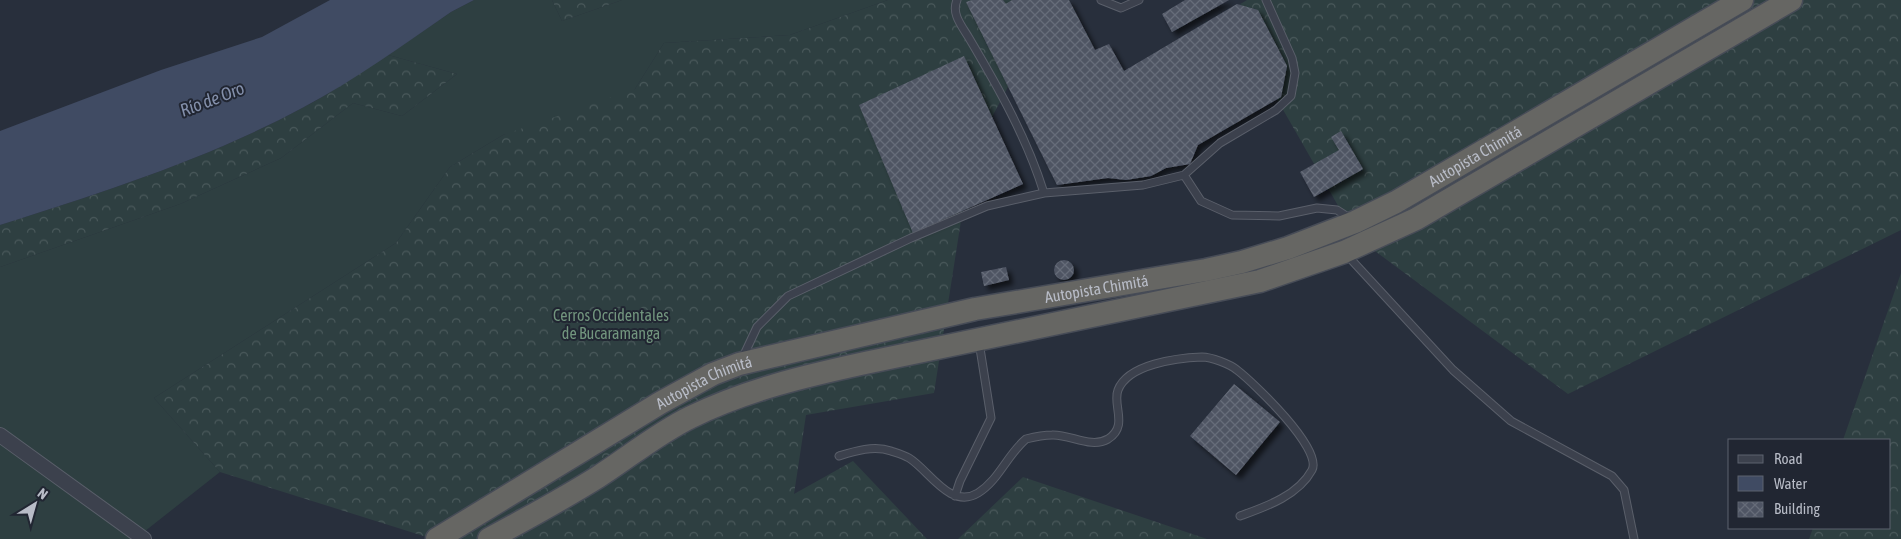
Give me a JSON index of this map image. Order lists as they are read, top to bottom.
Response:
{
  "streets": {
    "highway": ["Autopista Chimitá"]
  },
  "water": ["Río de Oro"],
  "parks": ["Cerros Occidentales de Bucaramanga"],
  "legend": ["Road", "Water", "Building"],
  "north": "top right"
}
